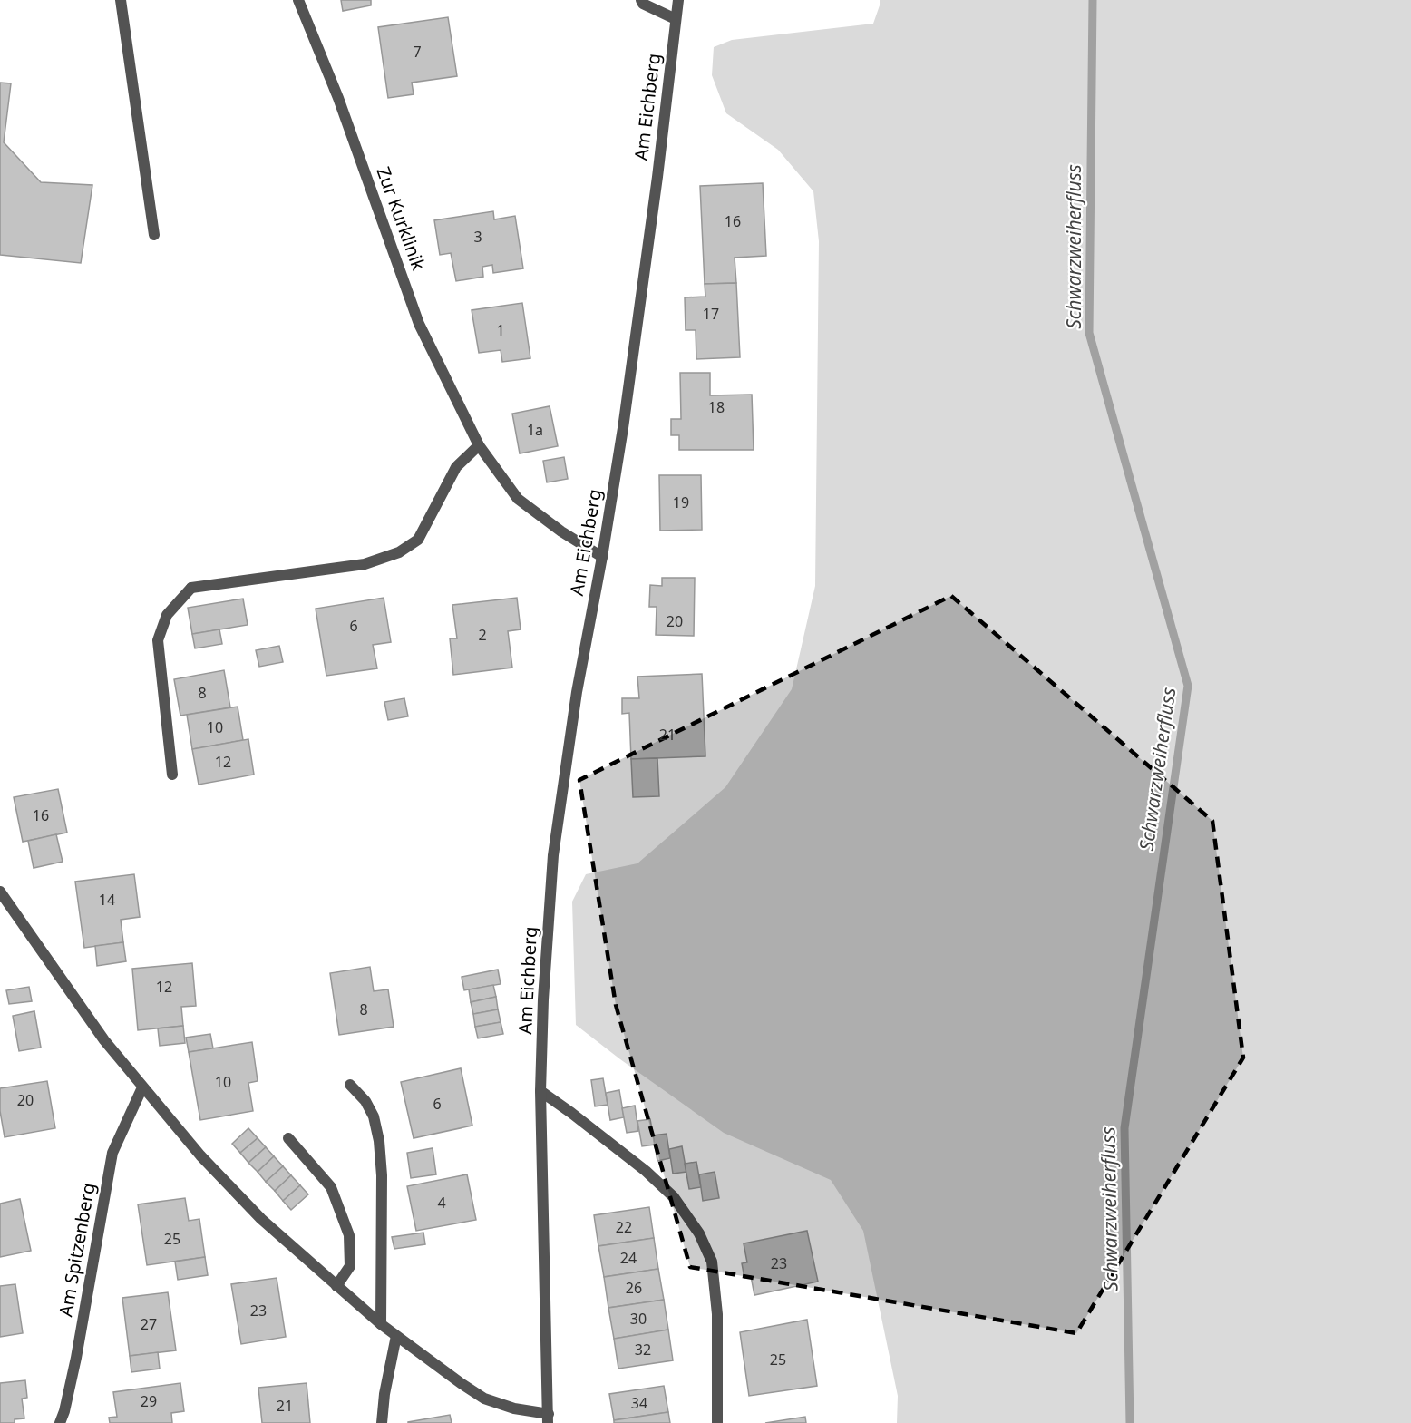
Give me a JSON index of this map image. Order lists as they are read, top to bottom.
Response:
{
  "streets": {
    "street": ["Am Eichberg", "Zur Kurklinik", "Am Spitzenberg"]
  },
  "crossings": [
    ["Am Eichberg", "Zur Kurklinik"]
  ],
  "water": ["Schwarzweiherfluss"],
  "house_numbers": [
    "7",
    "16",
    "3",
    "17",
    "1",
    "18",
    "1a",
    "19",
    "20",
    "6",
    "2",
    "8",
    "10",
    "21",
    "12",
    "16",
    "14",
    "12",
    "8",
    "10",
    "20",
    "6",
    "4",
    "22",
    "25",
    "24",
    "23",
    "26",
    "23",
    "30",
    "27",
    "32",
    "25",
    "29",
    "34",
    "21"
  ]
}
